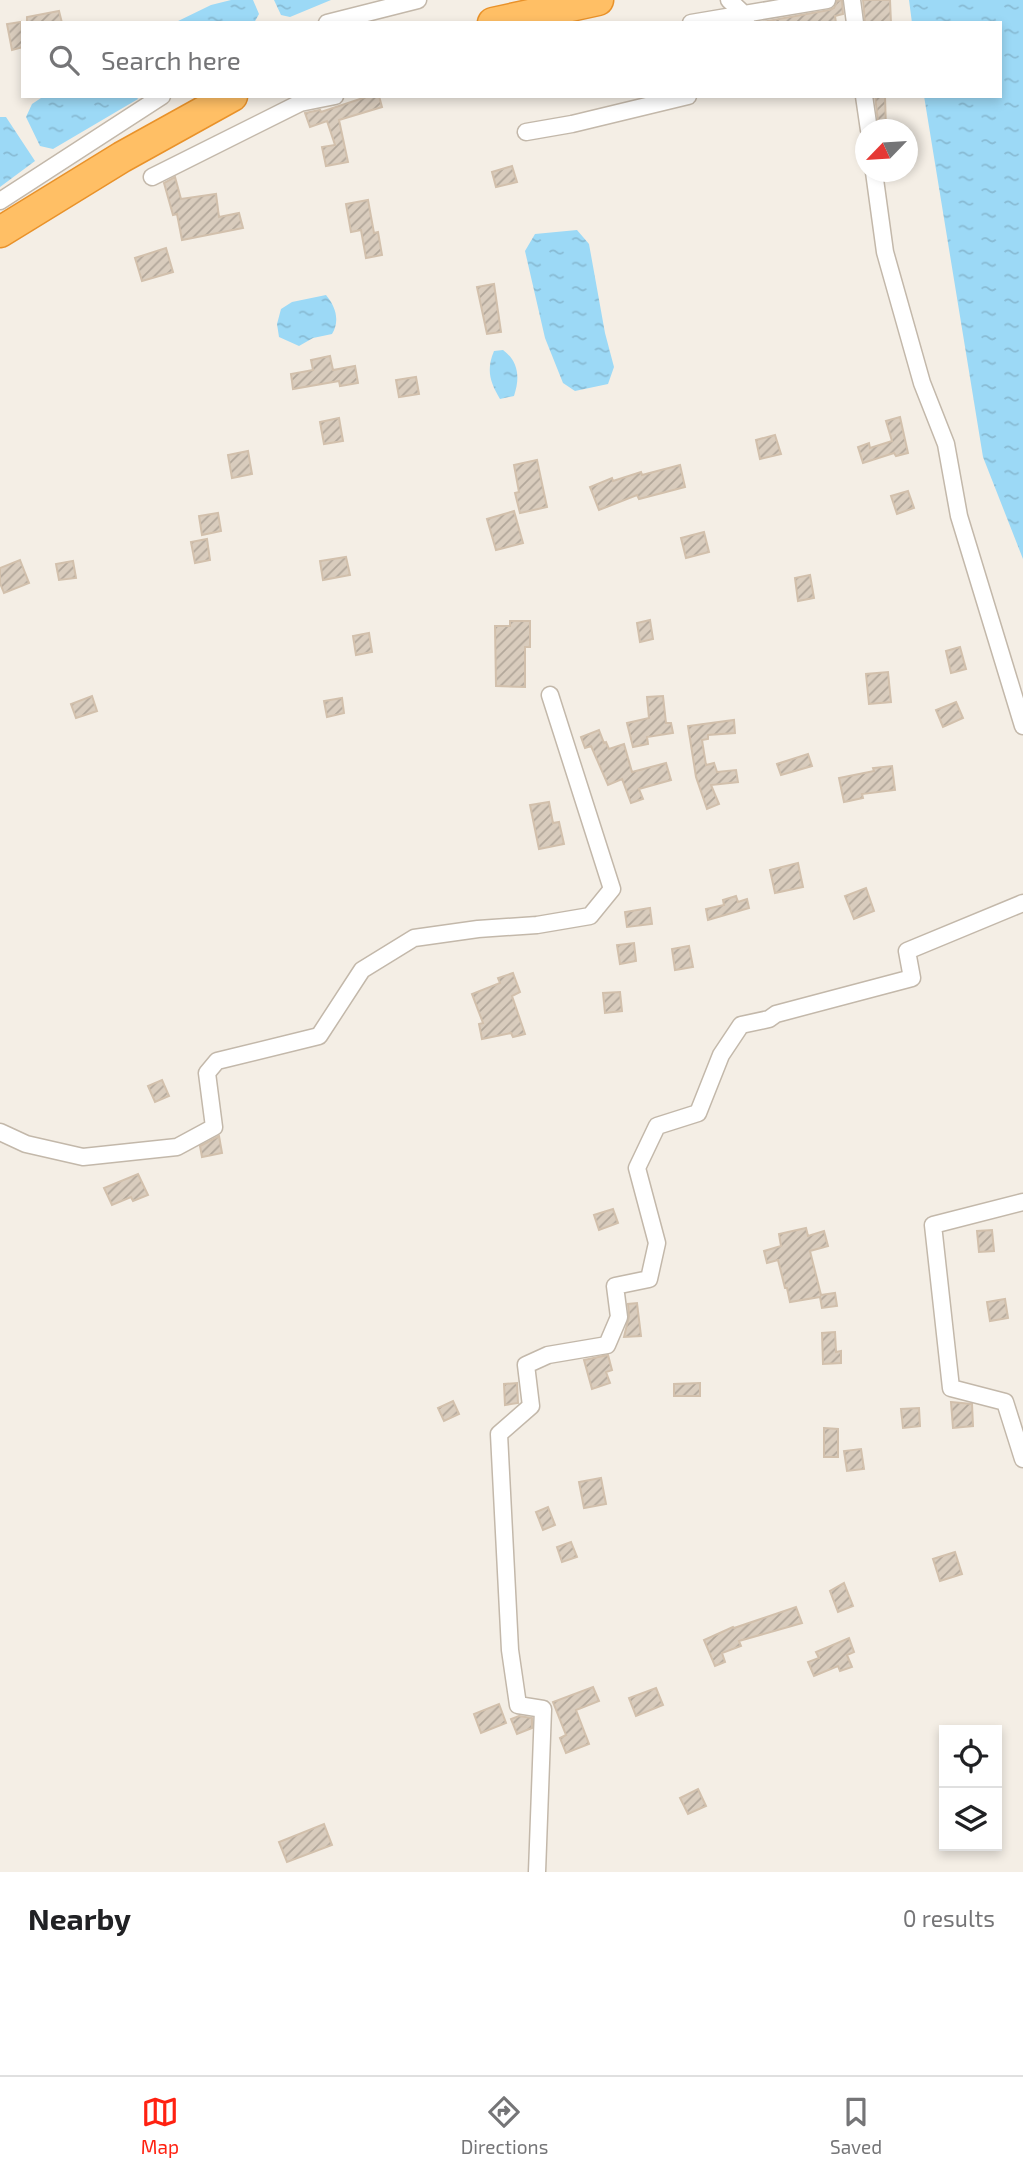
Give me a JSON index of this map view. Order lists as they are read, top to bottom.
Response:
{
  "north": "bottom left",
  "page": {
    "search": "Search here",
    "heading": ["Nearby", "0 results"],
    "nav": ["Map", "Directions", "Saved"]
  }
}
